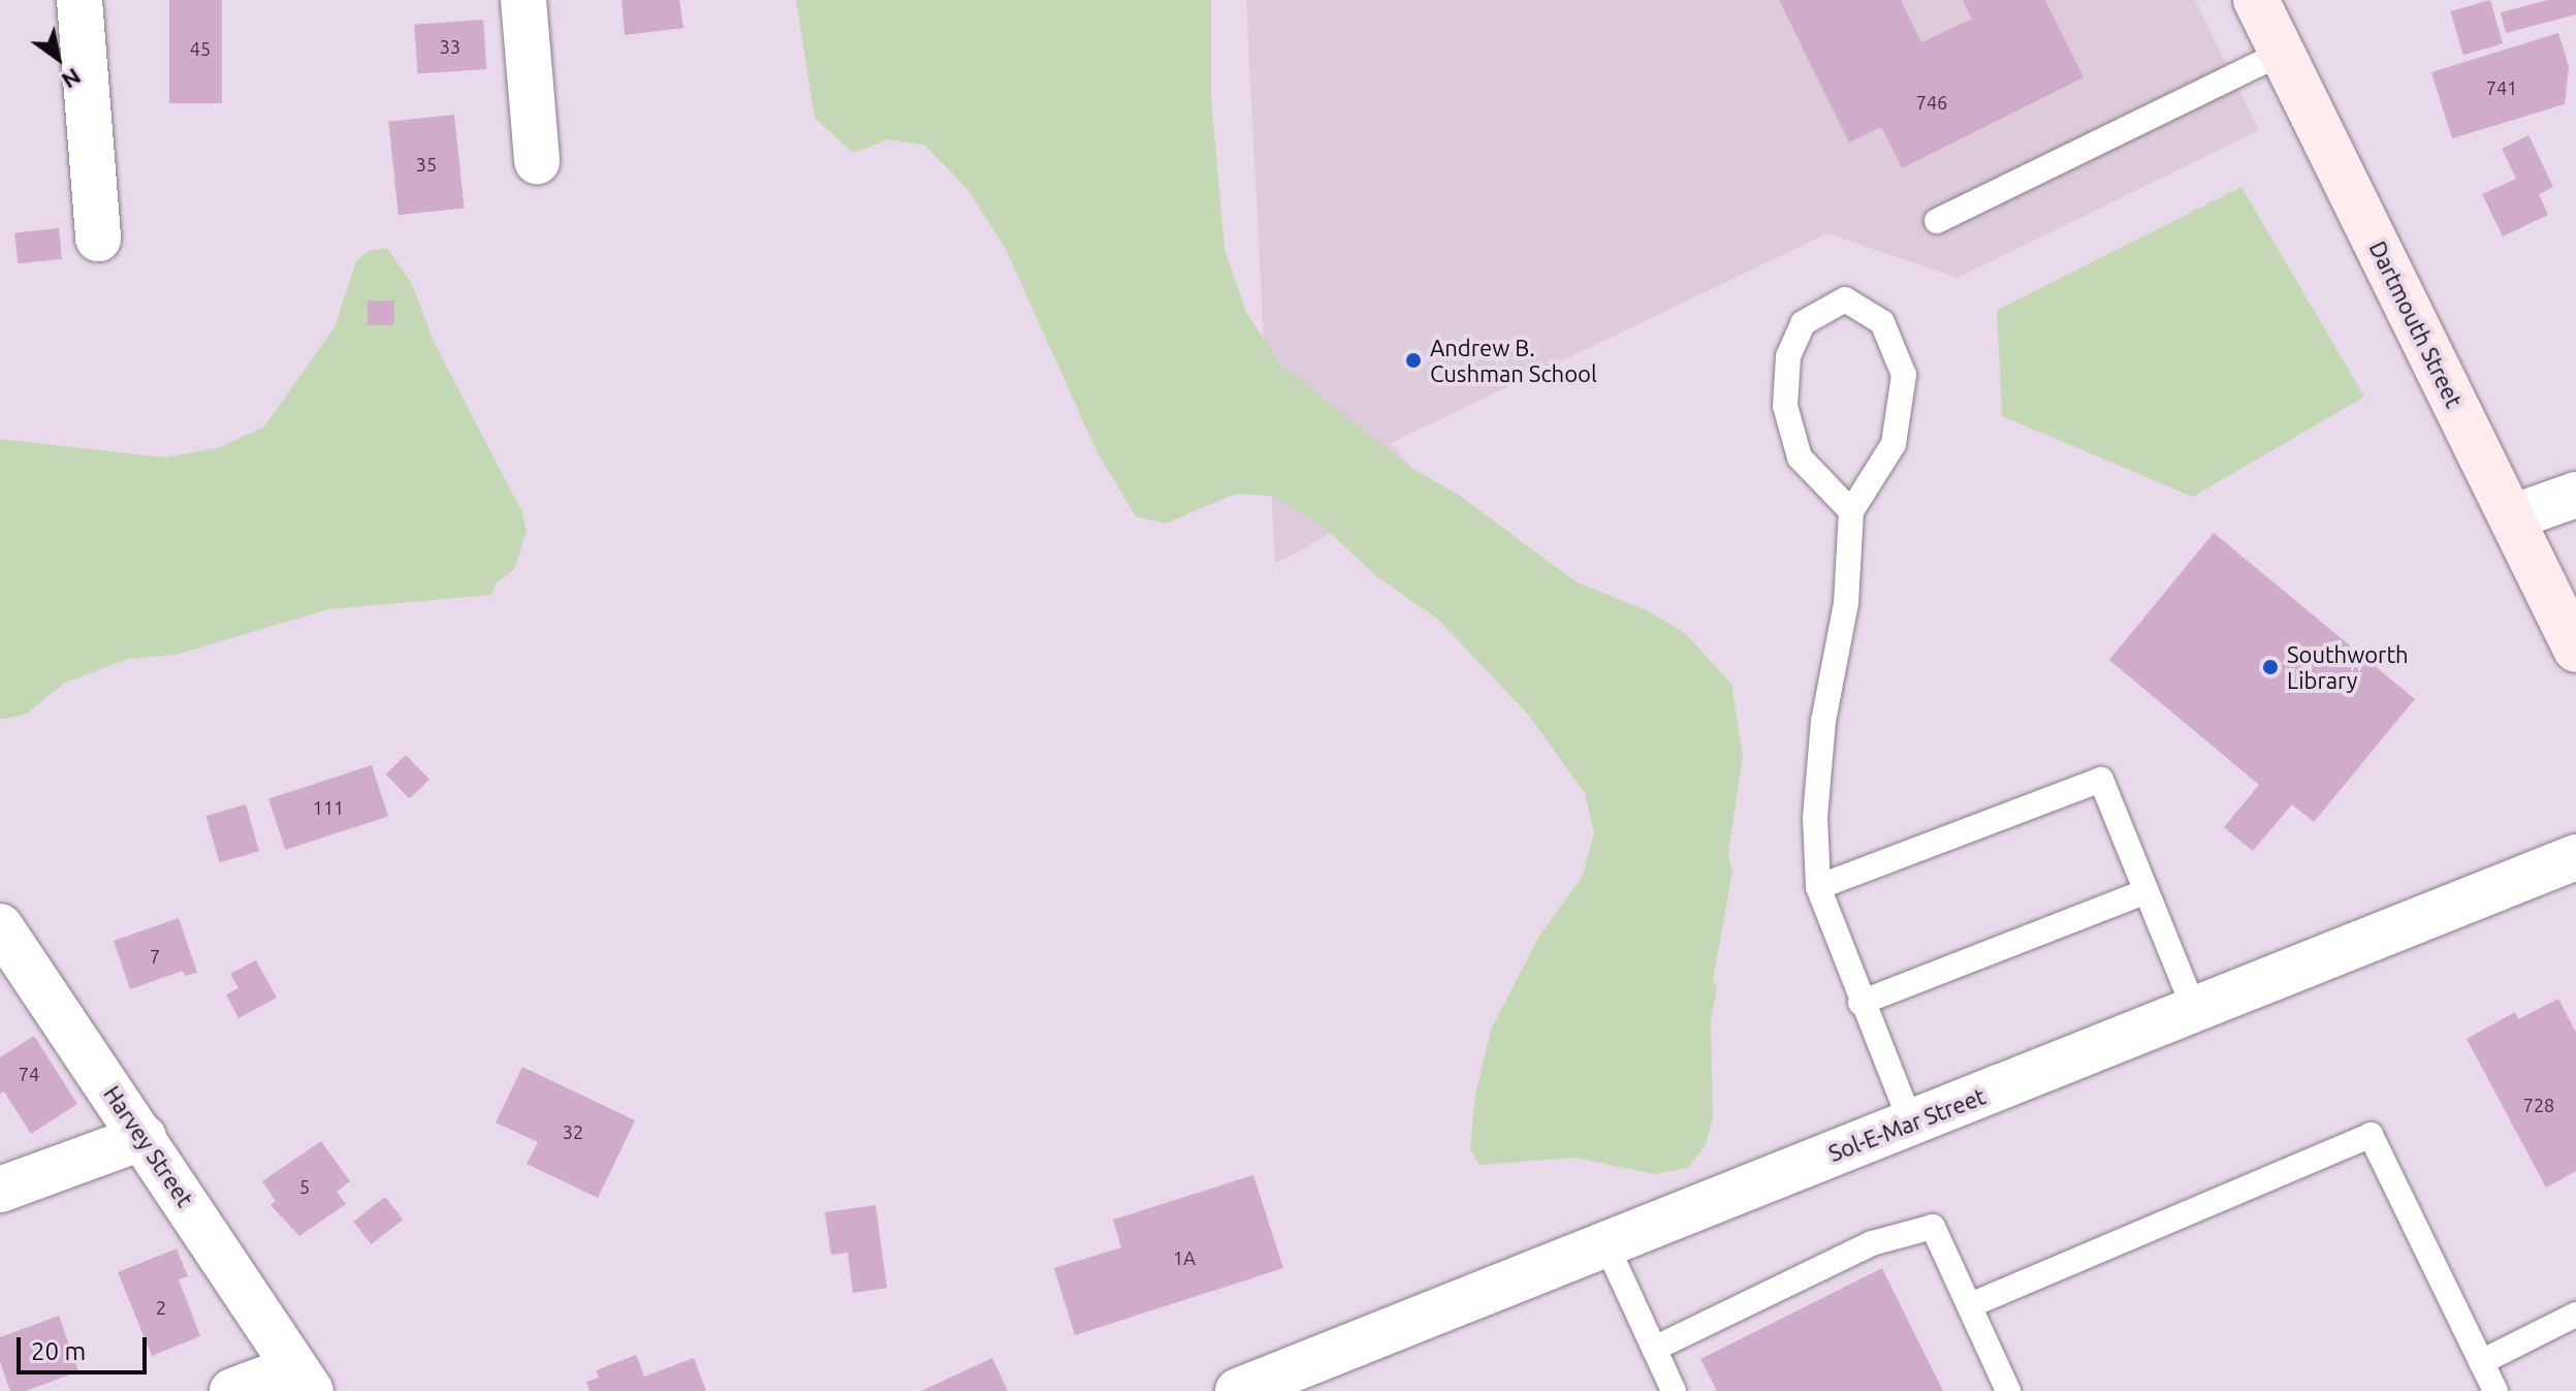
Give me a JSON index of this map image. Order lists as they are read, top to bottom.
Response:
{
  "streets": {
    "main road": ["Dartmouth Street"],
    "street": ["Sol-E-Mar Street", "Harvey Street"]
  },
  "places": ["Andrew B. Cushman School", "Southworth Library"],
  "house_numbers": [
    "33",
    "45",
    "741",
    "746",
    "35",
    "111",
    "7",
    "74",
    "728",
    "32",
    "5",
    "1A",
    "2"
  ],
  "scale_bar": "20 m",
  "north": "bottom right"
}
